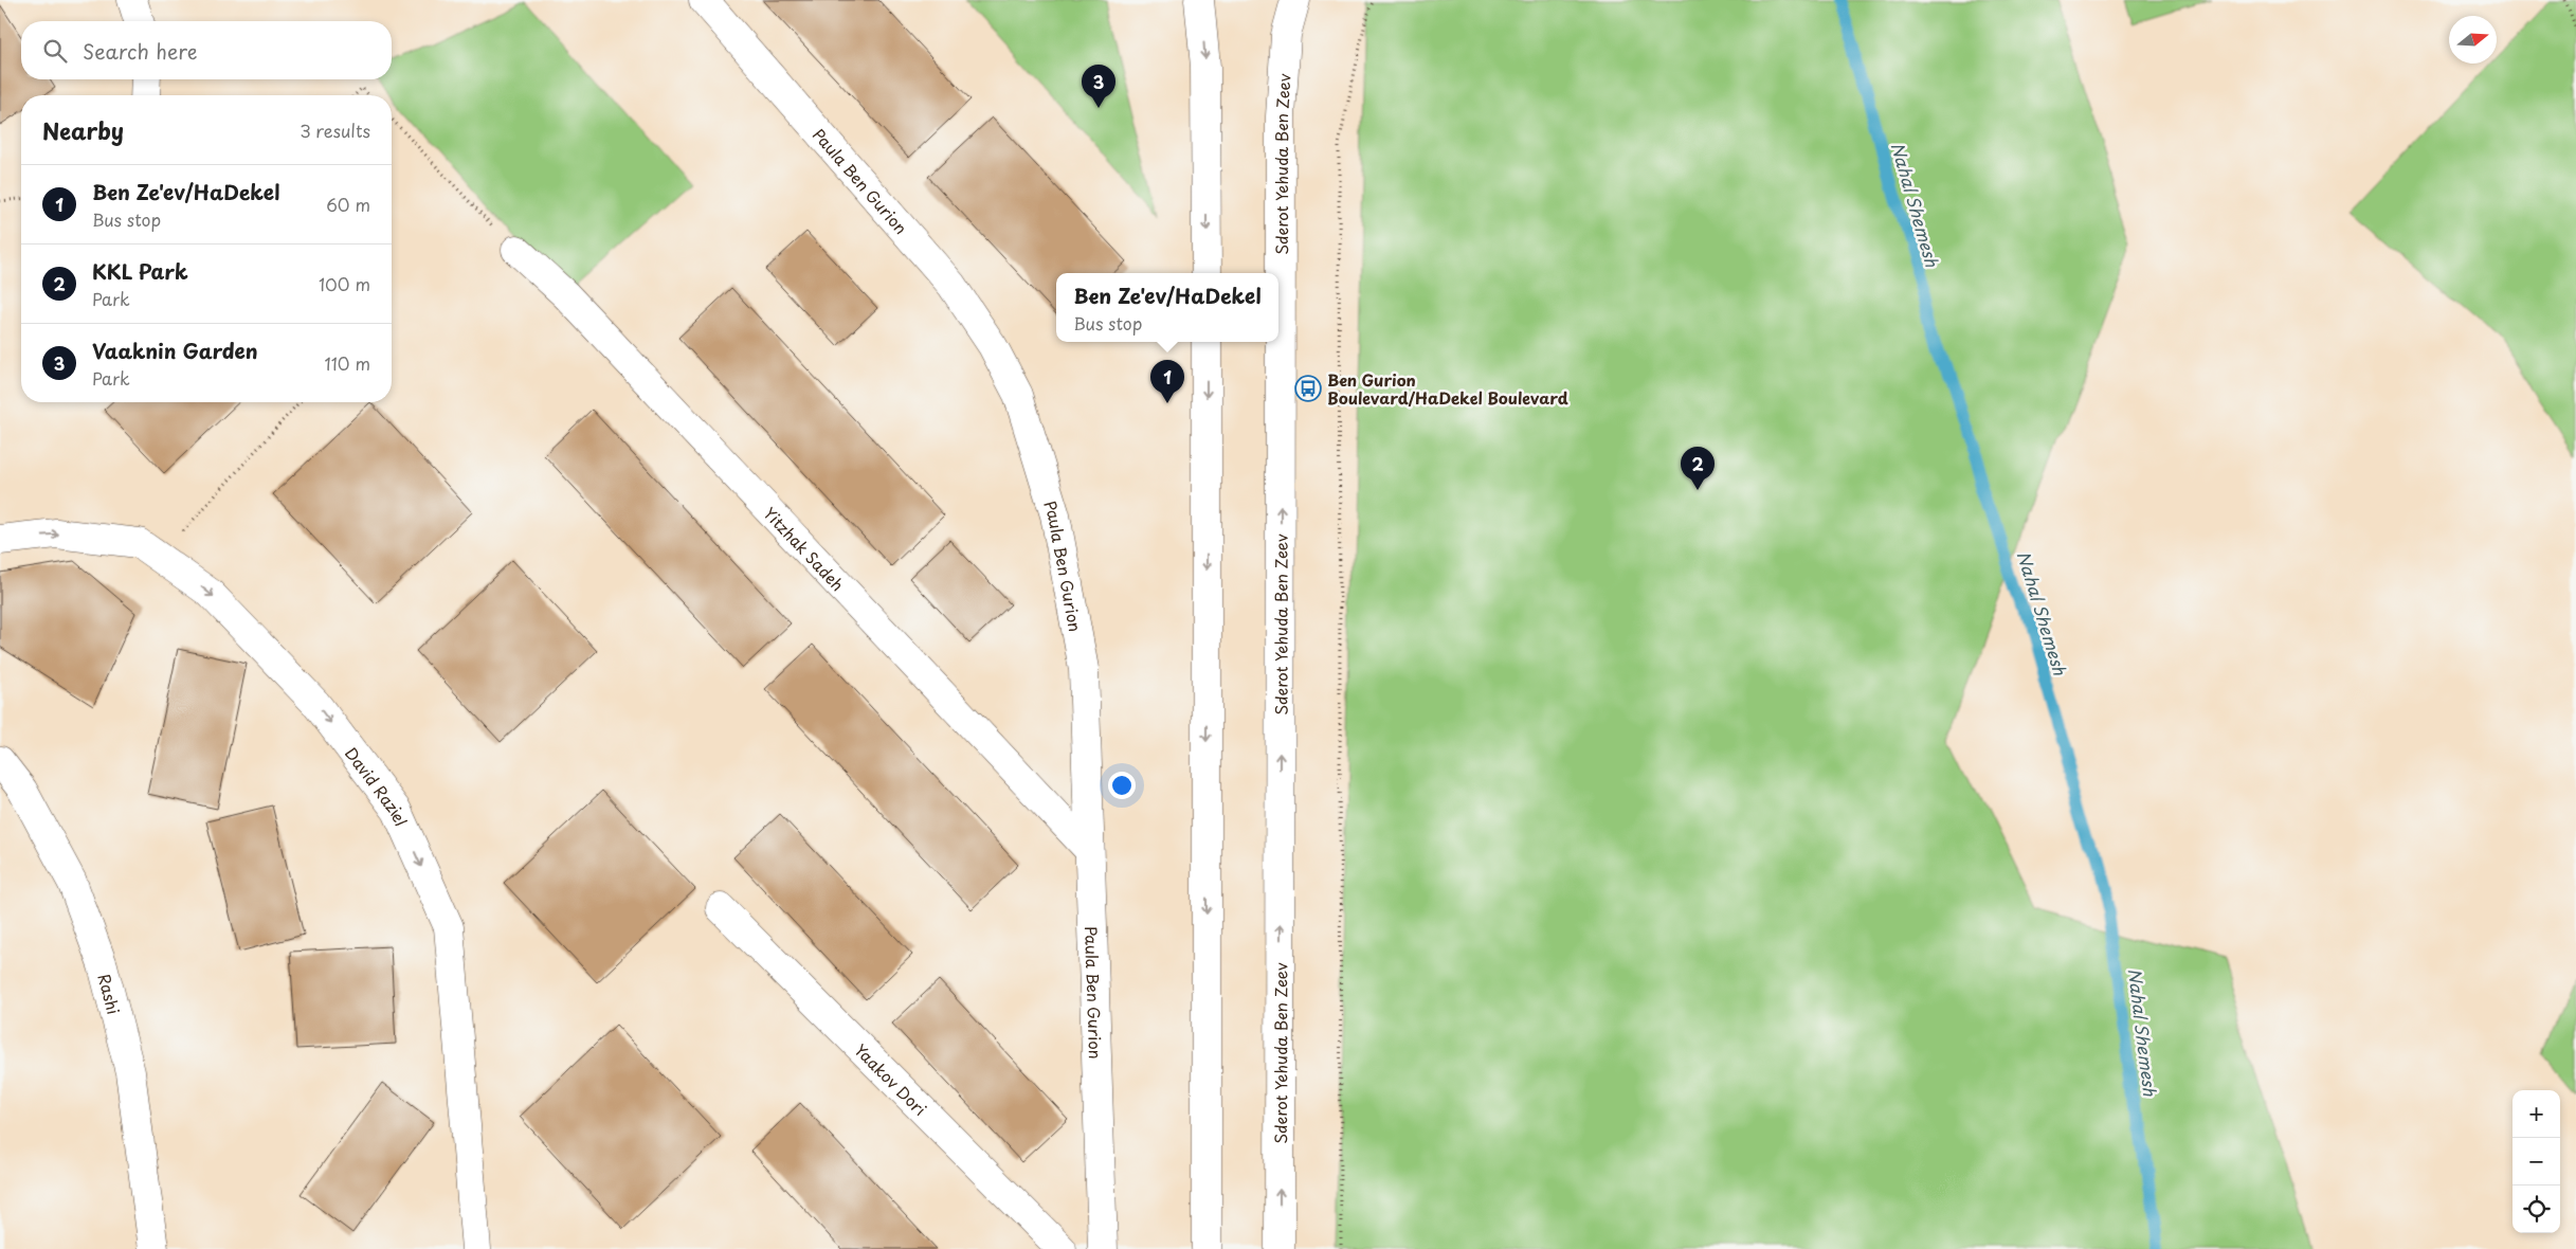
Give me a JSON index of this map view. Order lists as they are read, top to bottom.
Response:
{
  "streets": {
    "street": [
      "Sderot Yehuda Ben Zeev",
      "Paula Ben Gurion",
      "Yitzhak Sadeh",
      "David Raziel",
      "Rashi",
      "Yaakov Dori"
    ]
  },
  "crossings": [
    ["Paula Ben Gurion", "Yitzhak Sadeh"]
  ],
  "one_way": ["David Raziel"],
  "water": ["Nahal Shemesh"],
  "places": {
    "bus stop": ["Ben Gurion Boulevard/HaDekel Boulevard"]
  },
  "north": "right",
  "page": {
    "search": "Search here",
    "pins": ["3", "1", "2"],
    "heading": ["Nearby", "3 results"],
    "list": [
      {
        "mark": "1",
        "name": "Ben Ze'ev/HaDekel",
        "note": "Bus stop",
        "value": "60 m"
      },
      {
        "mark": "2",
        "name": "KKL Park",
        "note": "Park",
        "value": "100 m"
      },
      {
        "mark": "3",
        "name": "Vaaknin Garden",
        "note": "Park",
        "value": "110 m"
      }
    ],
    "popup": ["Ben Ze'ev/HaDekel", "Bus stop"],
    "map_buttons": ["+", "−"]
  }
}
